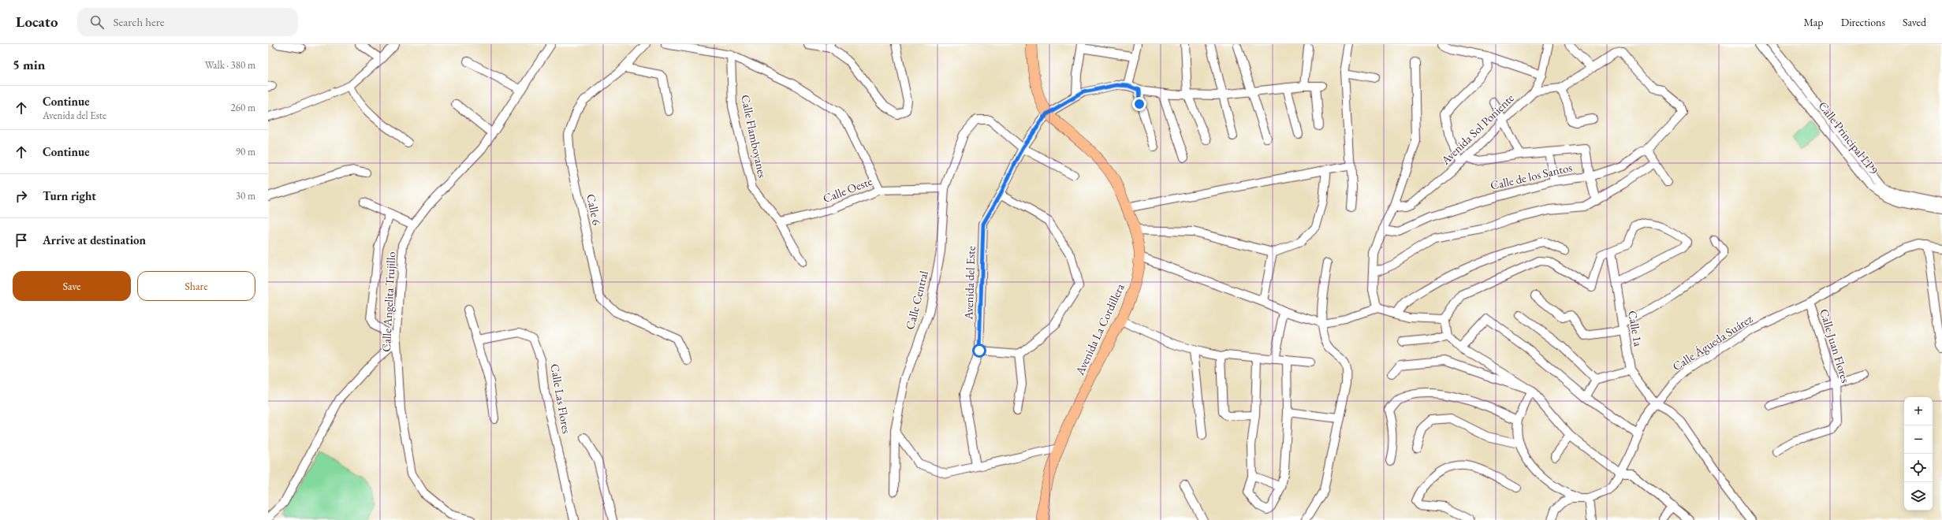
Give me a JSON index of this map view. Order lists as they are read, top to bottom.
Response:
{
  "streets": {
    "main road": ["Avenida La Cordillera"],
    "street": [
      "Avenida Sol Poniente",
      "Calle Flamboyanes",
      "Calle Principal LP9",
      "Calle de los Santos",
      "Calle Oeste",
      "Calle 6",
      "Avenida del Este",
      "Calle Central",
      "Calle Angelita Trujillo",
      "Calle 1a",
      "Calle Águeda Suárez",
      "Calle Juan Flores",
      "Calle Las Flores"
    ]
  },
  "crossings": [
    ["Calle Flamboyanes", "Calle Oeste"],
    ["Calle Oeste", "Calle Central"],
    ["Avenida del Este", "Calle Central"],
    ["Avenida del Este", "Avenida La Cordillera"],
    ["Calle Águeda Suárez", "Calle Juan Flores"]
  ],
  "page": {
    "header": "Locato",
    "search": "Search here",
    "nav": ["Map", "Directions", "Saved"],
    "heading": ["5 min", "Walk · 380 m"],
    "list": [
      ["Continue", "Avenida del Este", "260 m"],
      ["Continue", "90 m"],
      ["Turn right", "30 m"],
      "Arrive at destination"
    ],
    "buttons": ["Save", "Share"],
    "map_buttons": ["+", "−"]
  }
}
